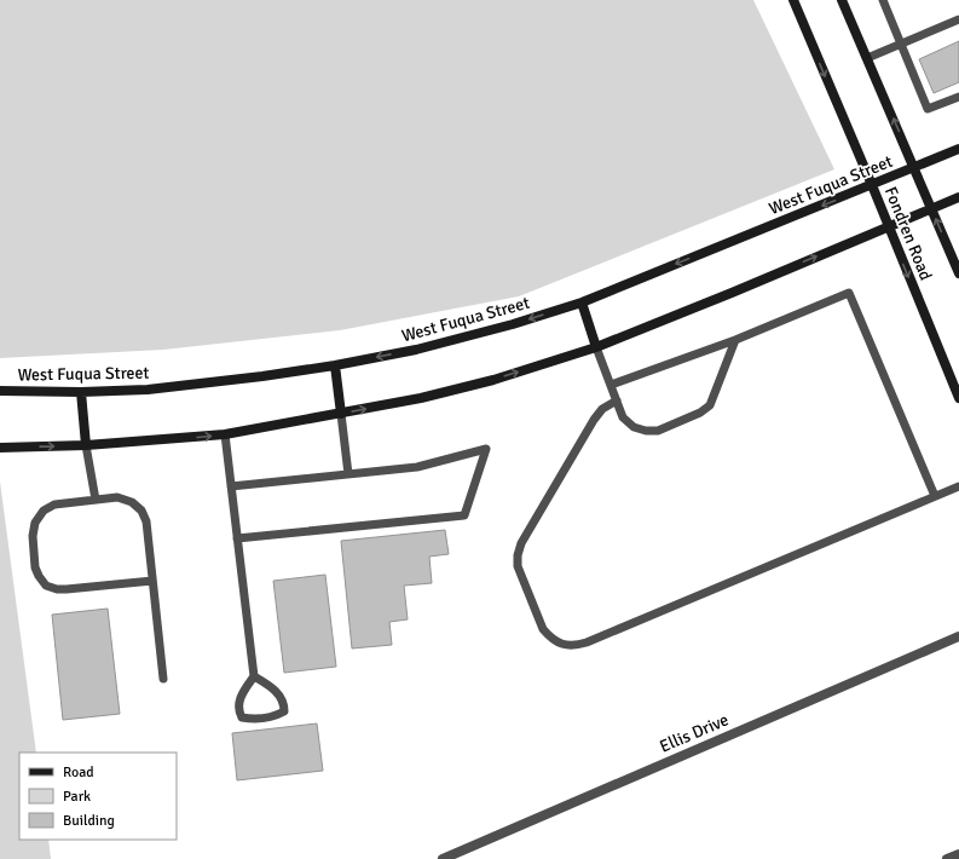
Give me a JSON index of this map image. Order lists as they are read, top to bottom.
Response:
{
  "streets": {
    "main road": ["West Fuqua Street", "Fondren Road"],
    "street": ["Ellis Drive"]
  },
  "crossings": [
    ["West Fuqua Street", "Fondren Road"]
  ],
  "legend": ["Road", "Park", "Building"]
}
